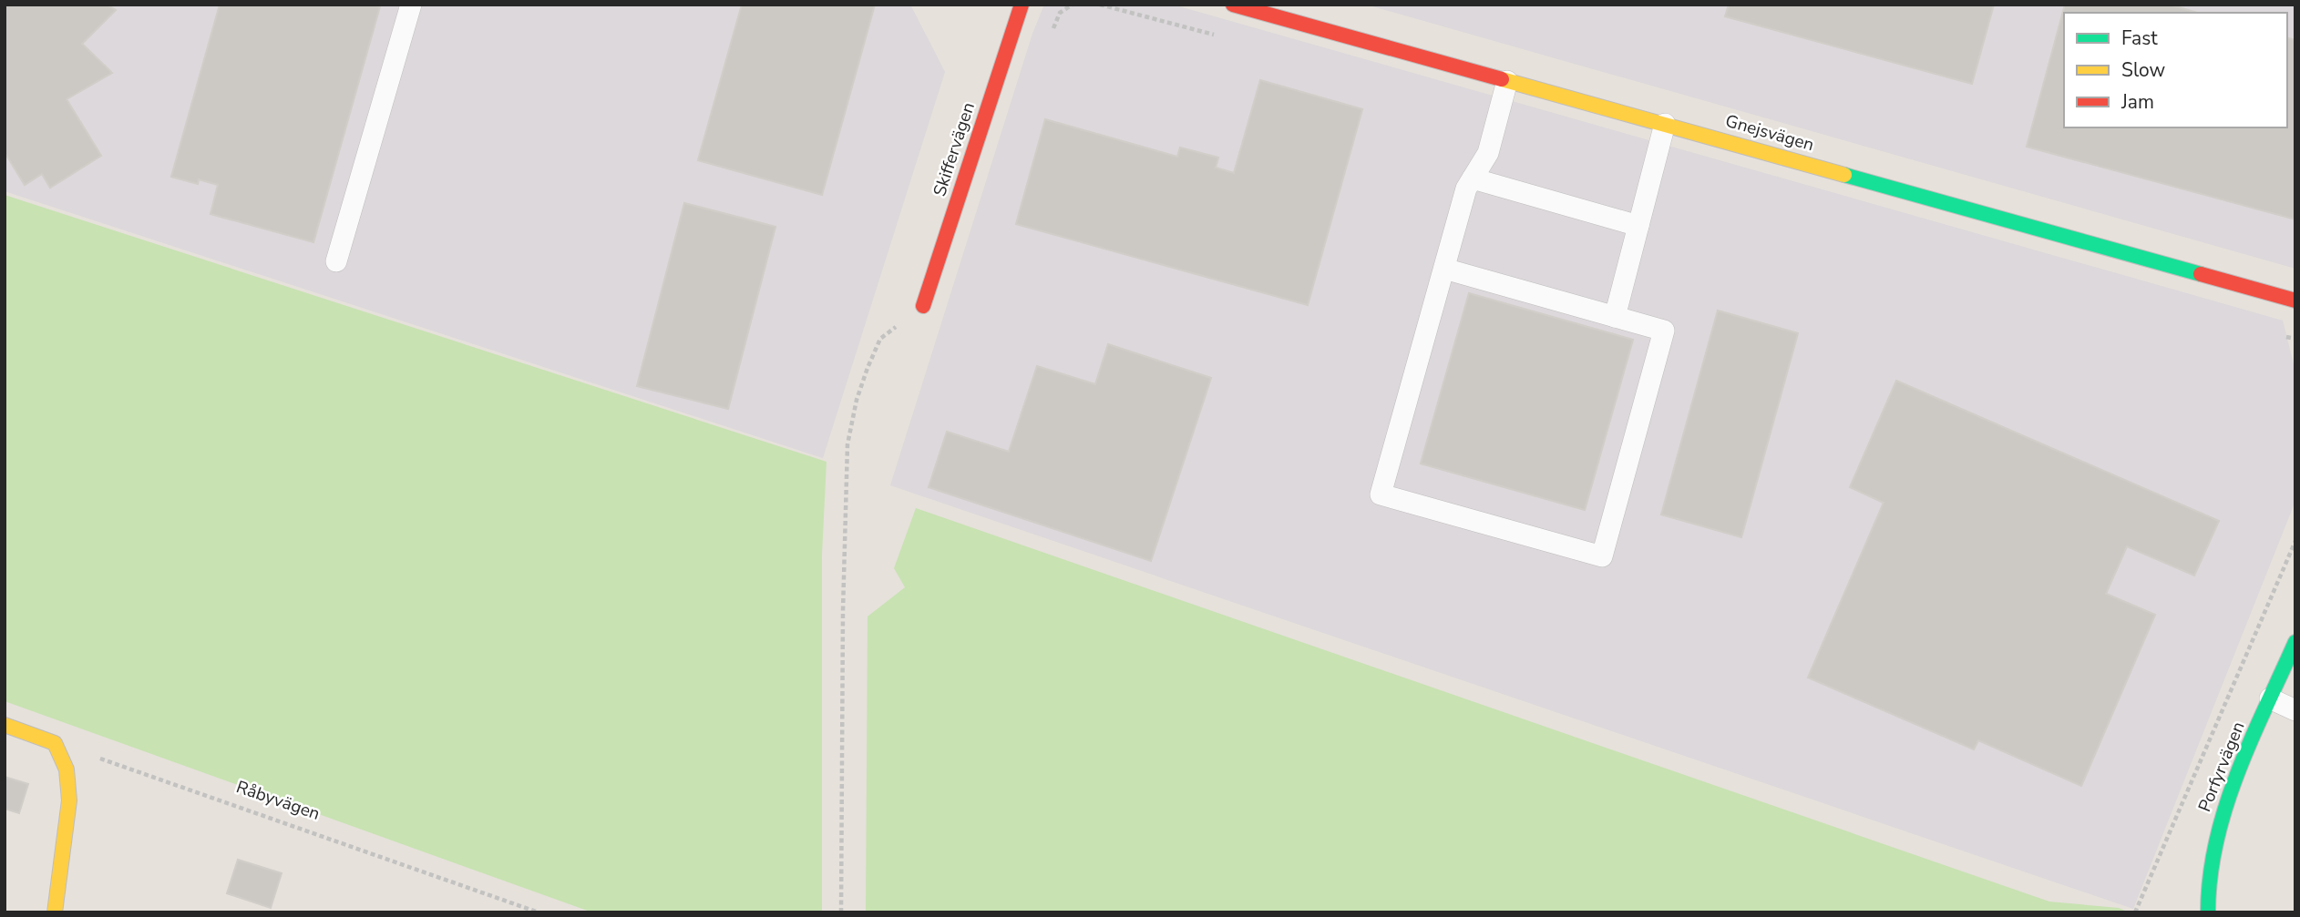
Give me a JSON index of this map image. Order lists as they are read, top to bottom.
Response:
{
  "streets": {
    "street": ["Gnejsvägen", "Skiffervägen", "Porfyrvägen"],
    "path": ["Råbyvägen"]
  },
  "legend": ["Fast", "Slow", "Jam"]
}
